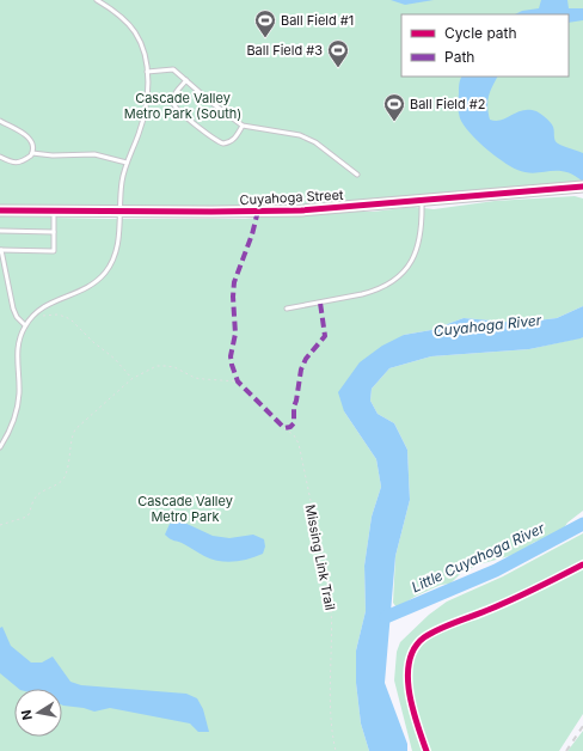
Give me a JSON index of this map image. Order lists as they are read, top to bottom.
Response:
{
  "streets": {
    "street": ["Cuyahoga Street"],
    "path": ["Missing Link Trail"]
  },
  "water": ["Cuyahoga River", "Little Cuyahoga River"],
  "parks": ["Cascade Valley Metro Park (South)", "Cascade Valley Metro Park"],
  "places": {
    "sports": ["Ball Field #1", "Ball Field #3", "Ball Field #2"]
  },
  "legend": ["Cycle path", "Path"],
  "north": "left"
}
